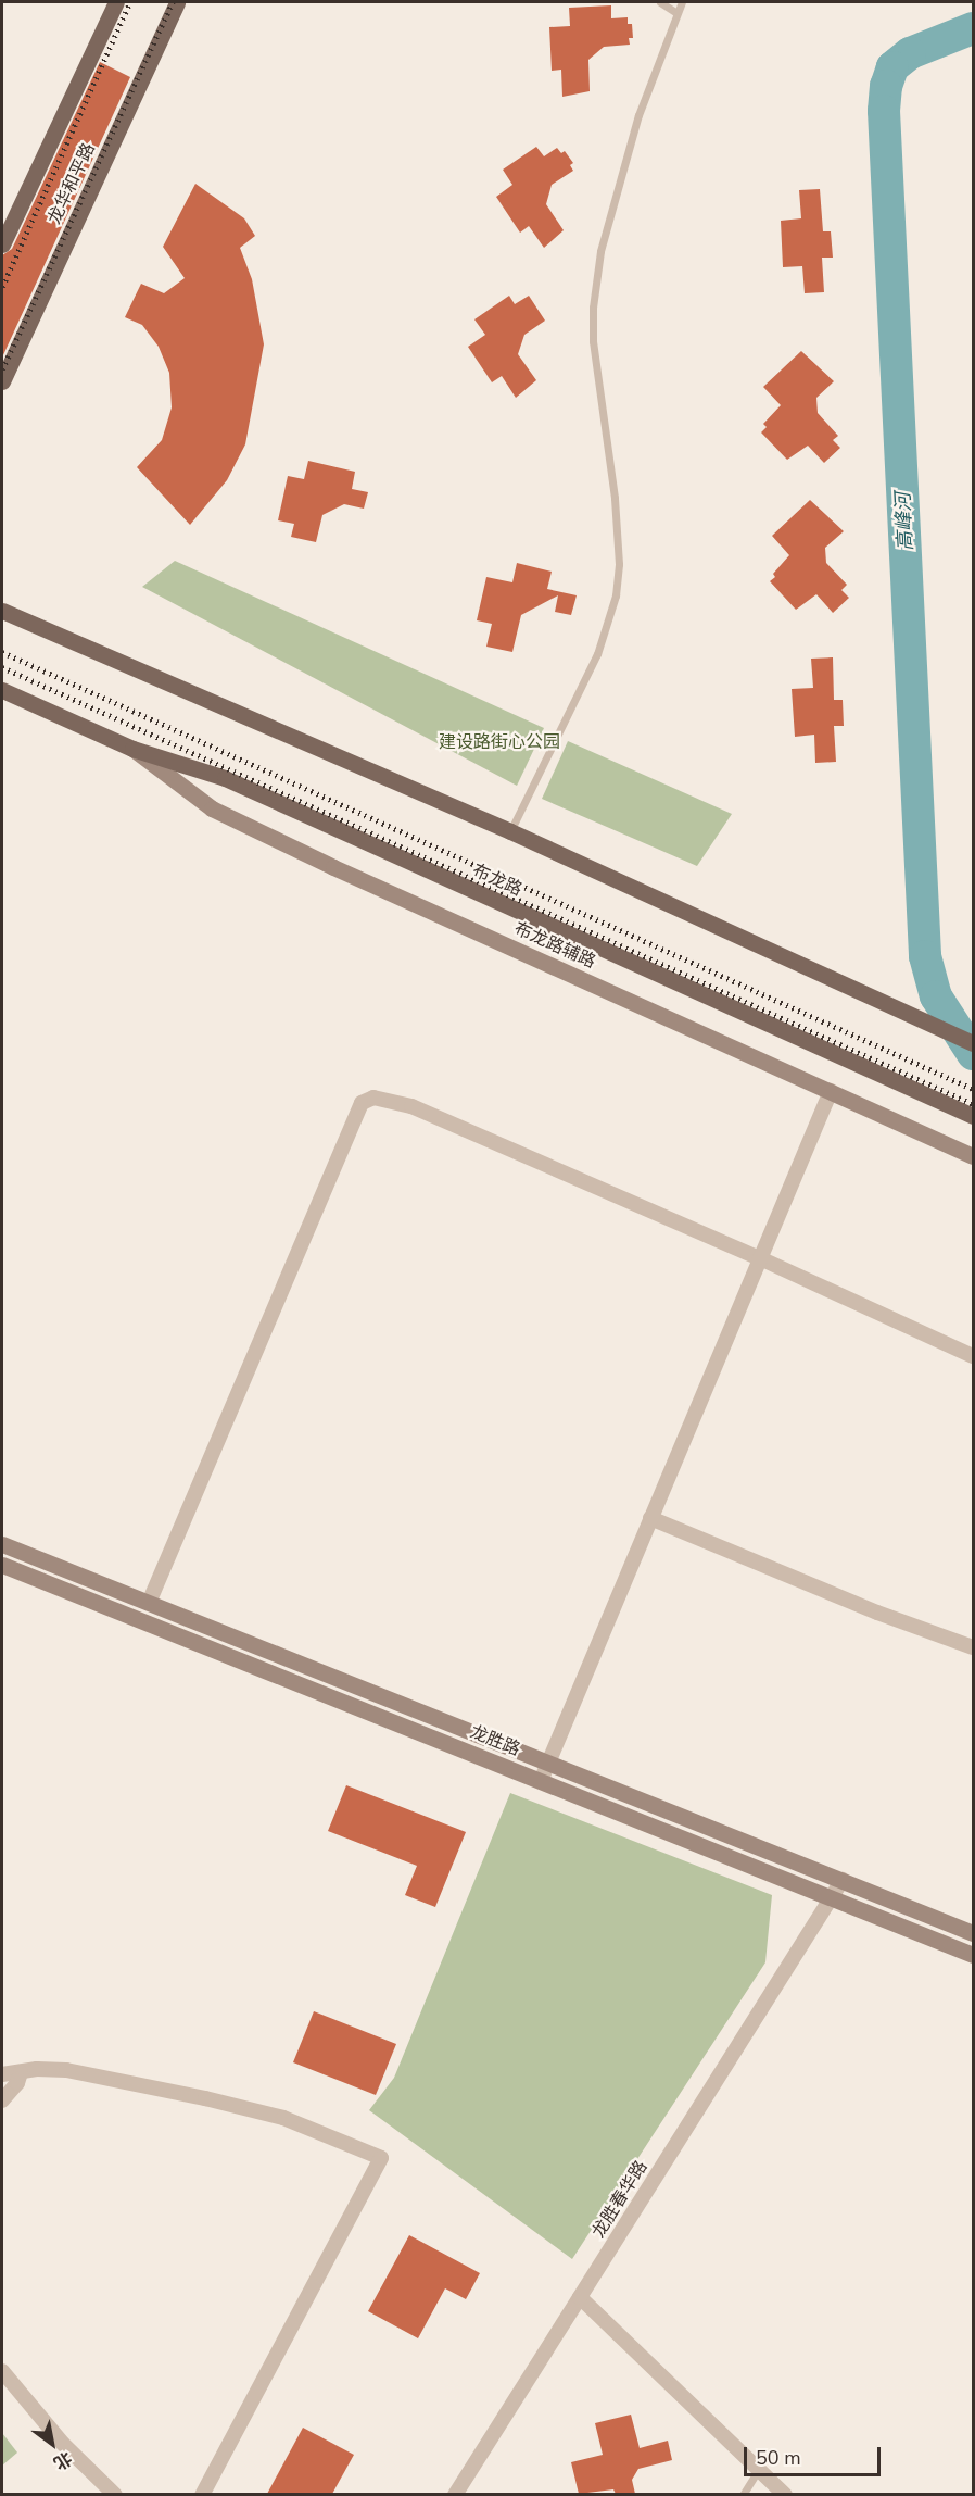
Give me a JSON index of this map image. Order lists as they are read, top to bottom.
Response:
{
  "streets": {
    "main road": [
      "龙华和平路",
      "布龙路",
      "布龙路辅路",
      "龙胜路"
    ],
    "street": ["龙胜春华路"]
  },
  "crossings": [
    ["布龙路", "布龙路辅路"],
    ["龙胜路", "龙胜春华路"]
  ],
  "water": ["高峰河"],
  "parks": ["建设路街心公园"],
  "scale_bar": "50 m",
  "north": "bottom right"
}
